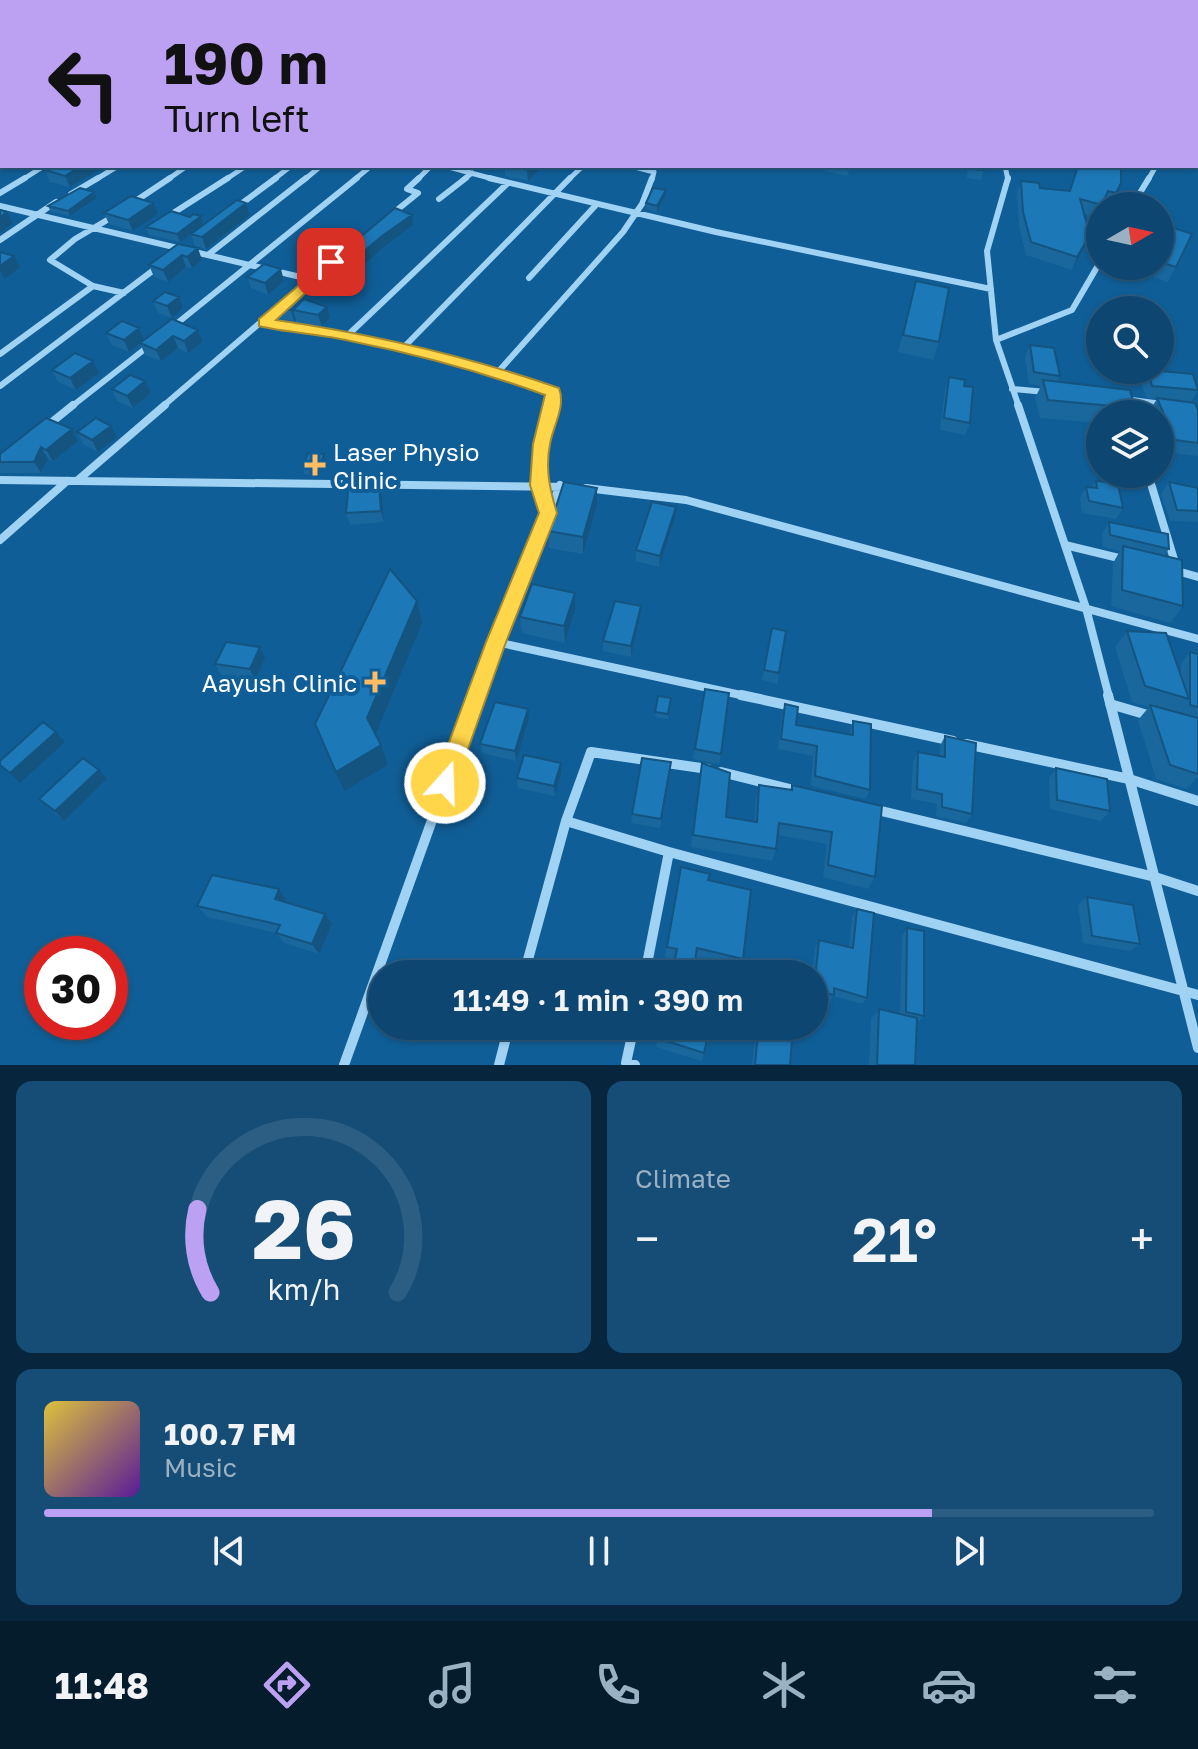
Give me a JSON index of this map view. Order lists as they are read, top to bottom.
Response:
{
  "places": {
    "health": ["Laser Physio Clinic", "Aayush Clinic"]
  },
  "north": "right",
  "page": {
    "turn": ["190 m", "Turn left"],
    "limit": "30",
    "trip": "11:49 · 1 min · 390 m",
    "tile": "Climate",
    "heat": ["−", "21°", "+"],
    "song": ["100.7 FM", "Music"],
    "tabs": "11:48",
    "gauge": ["26", "km/h"]
  }
}
